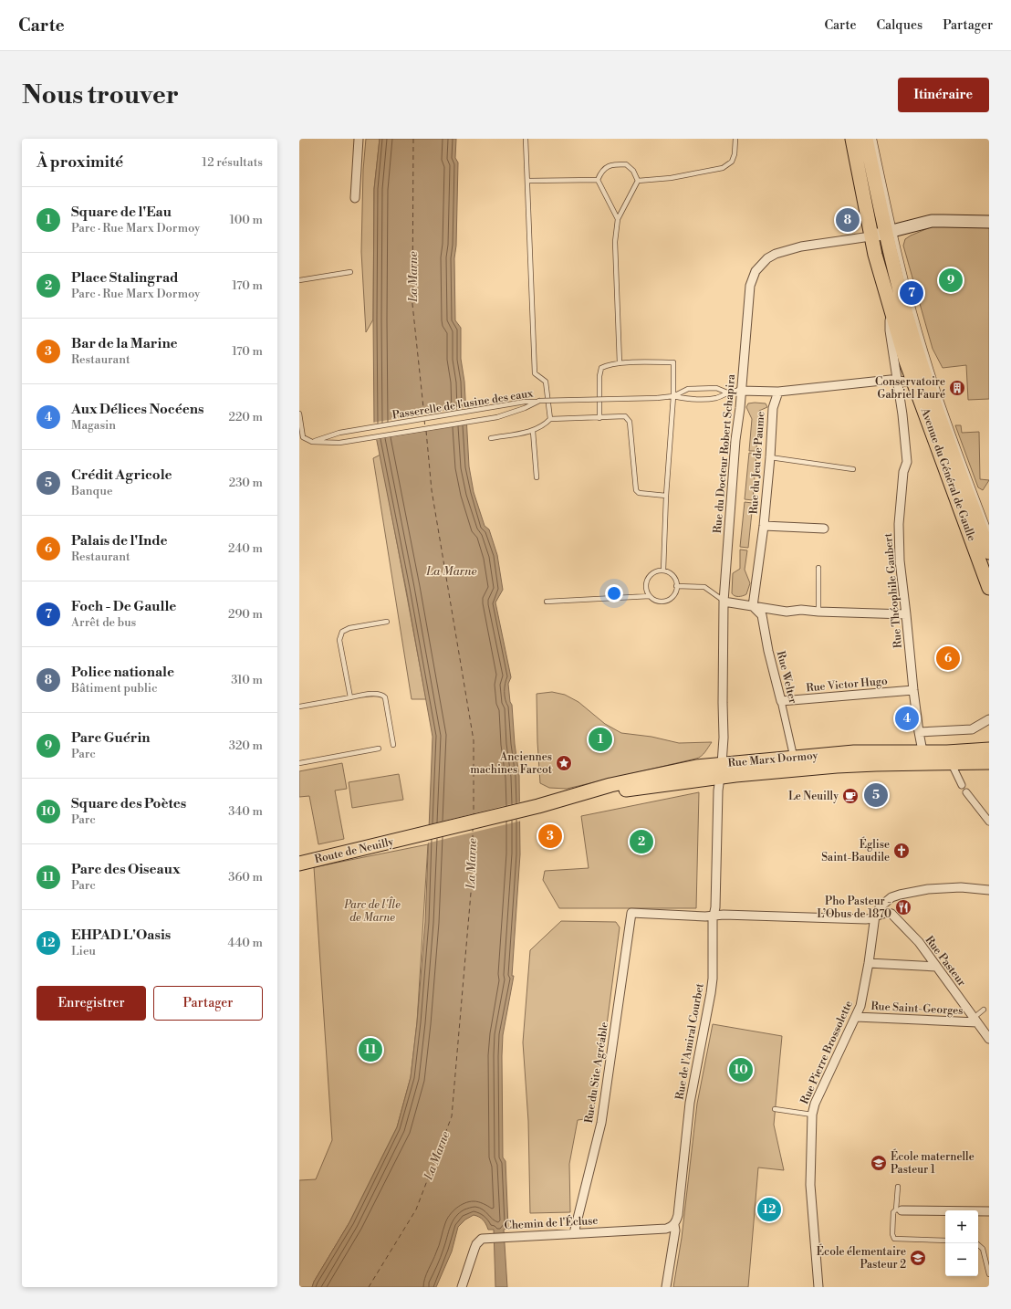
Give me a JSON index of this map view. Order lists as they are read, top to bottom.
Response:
{
  "streets": {
    "main road": ["Avenue du Général de Gaulle", "Rue Marx Dormoy", "Route de Neuilly"],
    "street": [
      "Rue du Docteur Robert Schapira",
      "Rue du Jeu de Paume",
      "Rue Théophile Gaubert",
      "Rue Welter",
      "Rue Victor Hugo",
      "Rue Pasteur",
      "Rue Saint-Georges",
      "Rue de l'Amiral Courbet",
      "Rue Pierre Brossolette",
      "Rue du Site Agréable",
      "Chemin de l'Écluse"
    ],
    "lane": ["Passerelle de l'usine des eaux"]
  },
  "crossings": [
    ["Rue du Docteur Robert Schapira", "Avenue du Général de Gaulle"],
    ["Rue du Docteur Robert Schapira", "Rue Marx Dormoy"],
    ["Rue du Docteur Robert Schapira", "Rue de l'Amiral Courbet"],
    ["Rue du Jeu de Paume", "Rue Welter"],
    ["Avenue du Général de Gaulle", "Rue Théophile Gaubert"],
    ["Rue Théophile Gaubert", "Rue Victor Hugo"],
    ["Rue Théophile Gaubert", "Rue Marx Dormoy"],
    ["Rue Welter", "Rue Victor Hugo"],
    ["Rue Welter", "Rue Marx Dormoy"],
    ["Rue Marx Dormoy", "Route de Neuilly"],
    ["Rue Marx Dormoy", "Rue de l'Amiral Courbet"],
    ["Rue Pasteur", "Rue Saint-Georges"],
    ["Rue Pasteur", "Rue Pierre Brossolette"],
    ["Rue Saint-Georges", "Rue Pierre Brossolette"],
    ["Rue de l'Amiral Courbet", "Rue du Site Agréable"],
    ["Rue de l'Amiral Courbet", "Chemin de l'Écluse"],
    ["Rue du Site Agréable", "Chemin de l'Écluse"]
  ],
  "water": ["La Marne"],
  "parks": ["Parc de l'Île de Marne"],
  "places": {
    "building": ["Conservatoire Gabriel Fauré"],
    "place": ["Anciennes machines Farcot"],
    "cafe": ["Le Neuilly"],
    "church": ["Église Saint-Baudile"],
    "restaurant": ["Pho Pasteur - L’Obus de 1870"],
    "school or university": ["École maternelle Pasteur 1", "École élementaire Pasteur 2"]
  },
  "page": {
    "header": "Carte",
    "nav": ["Carte", "Calques", "Partager"],
    "buttons": [
      "Itinéraire",
      ["Enregistrer", "Partager"]
    ],
    "title": "Nous trouver",
    "heading": ["À proximité", "12 résultats"],
    "list": [
      {
        "mark": "1",
        "name": "Square de l'Eau",
        "note": "Parc · Rue Marx Dormoy",
        "value": "100 m"
      },
      {
        "mark": "2",
        "name": "Place Stalingrad",
        "note": "Parc · Rue Marx Dormoy",
        "value": "170 m"
      },
      {
        "mark": "3",
        "name": "Bar de la Marine",
        "note": "Restaurant",
        "value": "170 m"
      },
      {
        "mark": "4",
        "name": "Aux Délices Nocéens",
        "note": "Magasin",
        "value": "220 m"
      },
      {
        "mark": "5",
        "name": "Crédit Agricole",
        "note": "Banque",
        "value": "230 m"
      },
      {
        "mark": "6",
        "name": "Palais de l'Inde",
        "note": "Restaurant",
        "value": "240 m"
      },
      {
        "mark": "7",
        "name": "Foch - De Gaulle",
        "note": "Arrêt de bus",
        "value": "290 m"
      },
      {
        "mark": "8",
        "name": "Police nationale",
        "note": "Bâtiment public",
        "value": "310 m"
      },
      {
        "mark": "9",
        "name": "Parc Guérin",
        "note": "Parc",
        "value": "320 m"
      },
      {
        "mark": "10",
        "name": "Square des Poètes",
        "note": "Parc",
        "value": "340 m"
      },
      {
        "mark": "11",
        "name": "Parc des Oiseaux",
        "note": "Parc",
        "value": "360 m"
      },
      {
        "mark": "12",
        "name": "EHPAD L'Oasis",
        "note": "Lieu",
        "value": "440 m"
      }
    ],
    "pins": [
      "8",
      "9",
      "7",
      "6",
      "4",
      "1",
      "5",
      "3",
      "2",
      "11",
      "10",
      "12"
    ],
    "map_buttons": ["+", "−"]
  }
}
